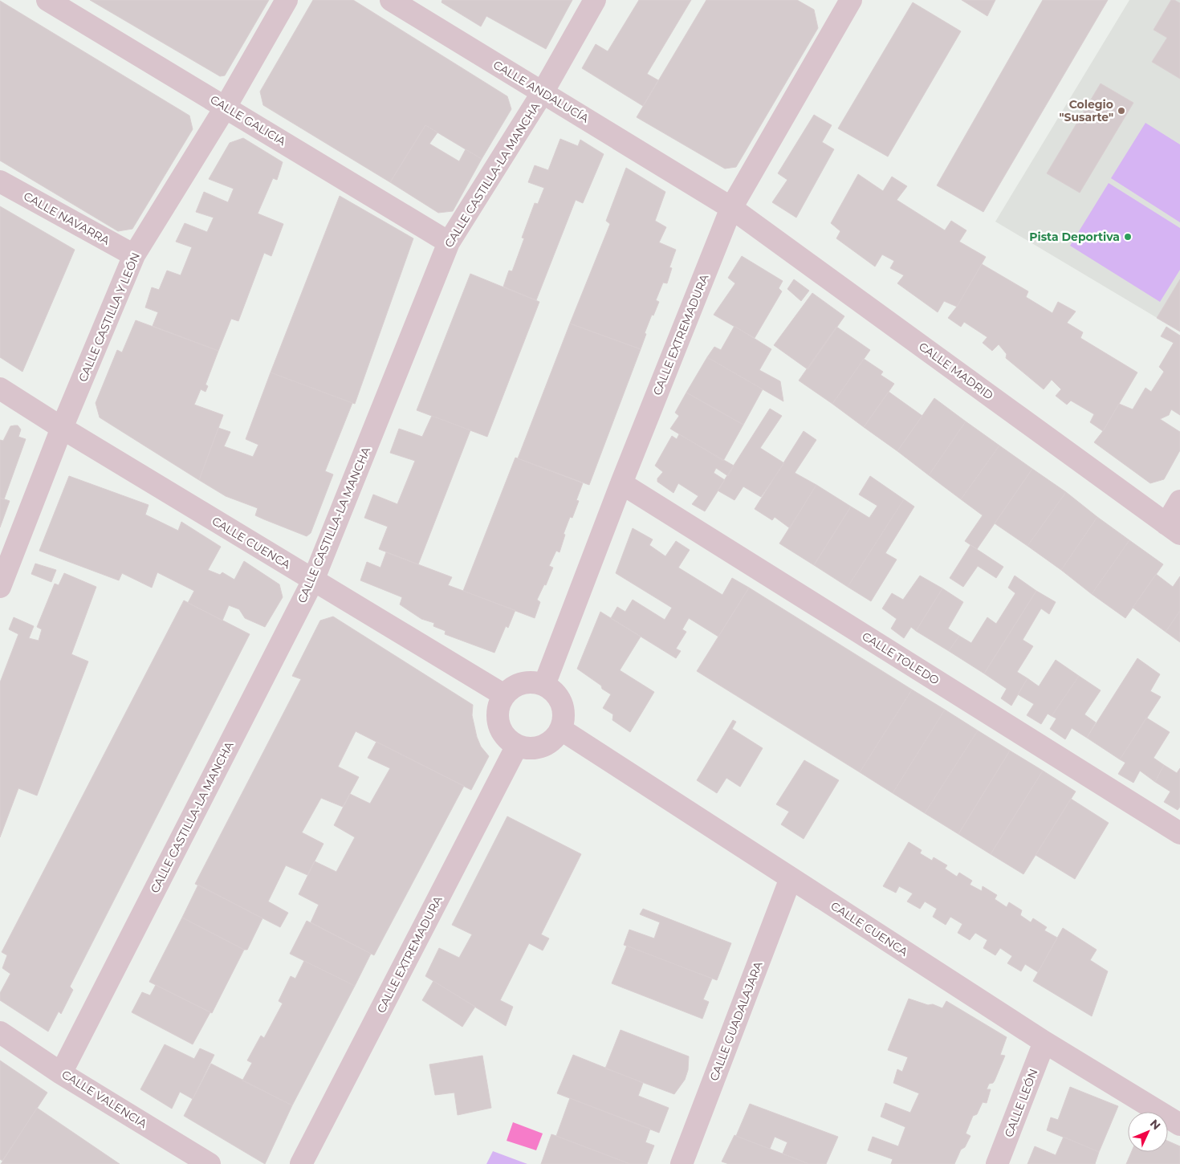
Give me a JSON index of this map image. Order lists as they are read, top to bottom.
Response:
{
  "streets": {
    "street": [
      "CALLE ANDALUCÍA",
      "CALLE GALICIA",
      "CALLE CASTILLA-LA MANCHA",
      "CALLE NAVARRA",
      "CALLE CASTILLA Y LEÓN",
      "CALLE EXTREMADURA",
      "CALLE MADRID",
      "CALLE CUENCA",
      "CALLE TOLEDO",
      "CALLE GUADALAJARA",
      "CALLE VALENCIA",
      "CALLE LEÓN"
    ]
  },
  "crossings": [
    ["CALLE ANDALUCÍA", "CALLE CASTILLA-LA MANCHA"],
    ["CALLE ANDALUCÍA", "CALLE EXTREMADURA"],
    ["CALLE ANDALUCÍA", "CALLE MADRID"],
    ["CALLE GALICIA", "CALLE CASTILLA-LA MANCHA"],
    ["CALLE GALICIA", "CALLE CASTILLA Y LEÓN"],
    ["CALLE CASTILLA-LA MANCHA", "CALLE CUENCA"],
    ["CALLE CASTILLA-LA MANCHA", "CALLE VALENCIA"],
    ["CALLE NAVARRA", "CALLE CASTILLA Y LEÓN"],
    ["CALLE CASTILLA Y LEÓN", "CALLE CUENCA"],
    ["CALLE EXTREMADURA", "CALLE MADRID"],
    ["CALLE EXTREMADURA", "CALLE CUENCA"],
    ["CALLE EXTREMADURA", "CALLE TOLEDO"],
    ["CALLE CUENCA", "CALLE GUADALAJARA"],
    ["CALLE CUENCA", "CALLE LEÓN"]
  ],
  "places": ["Colegio \"Susarte\"", "Pista Deportiva"],
  "north": "top right"
}
